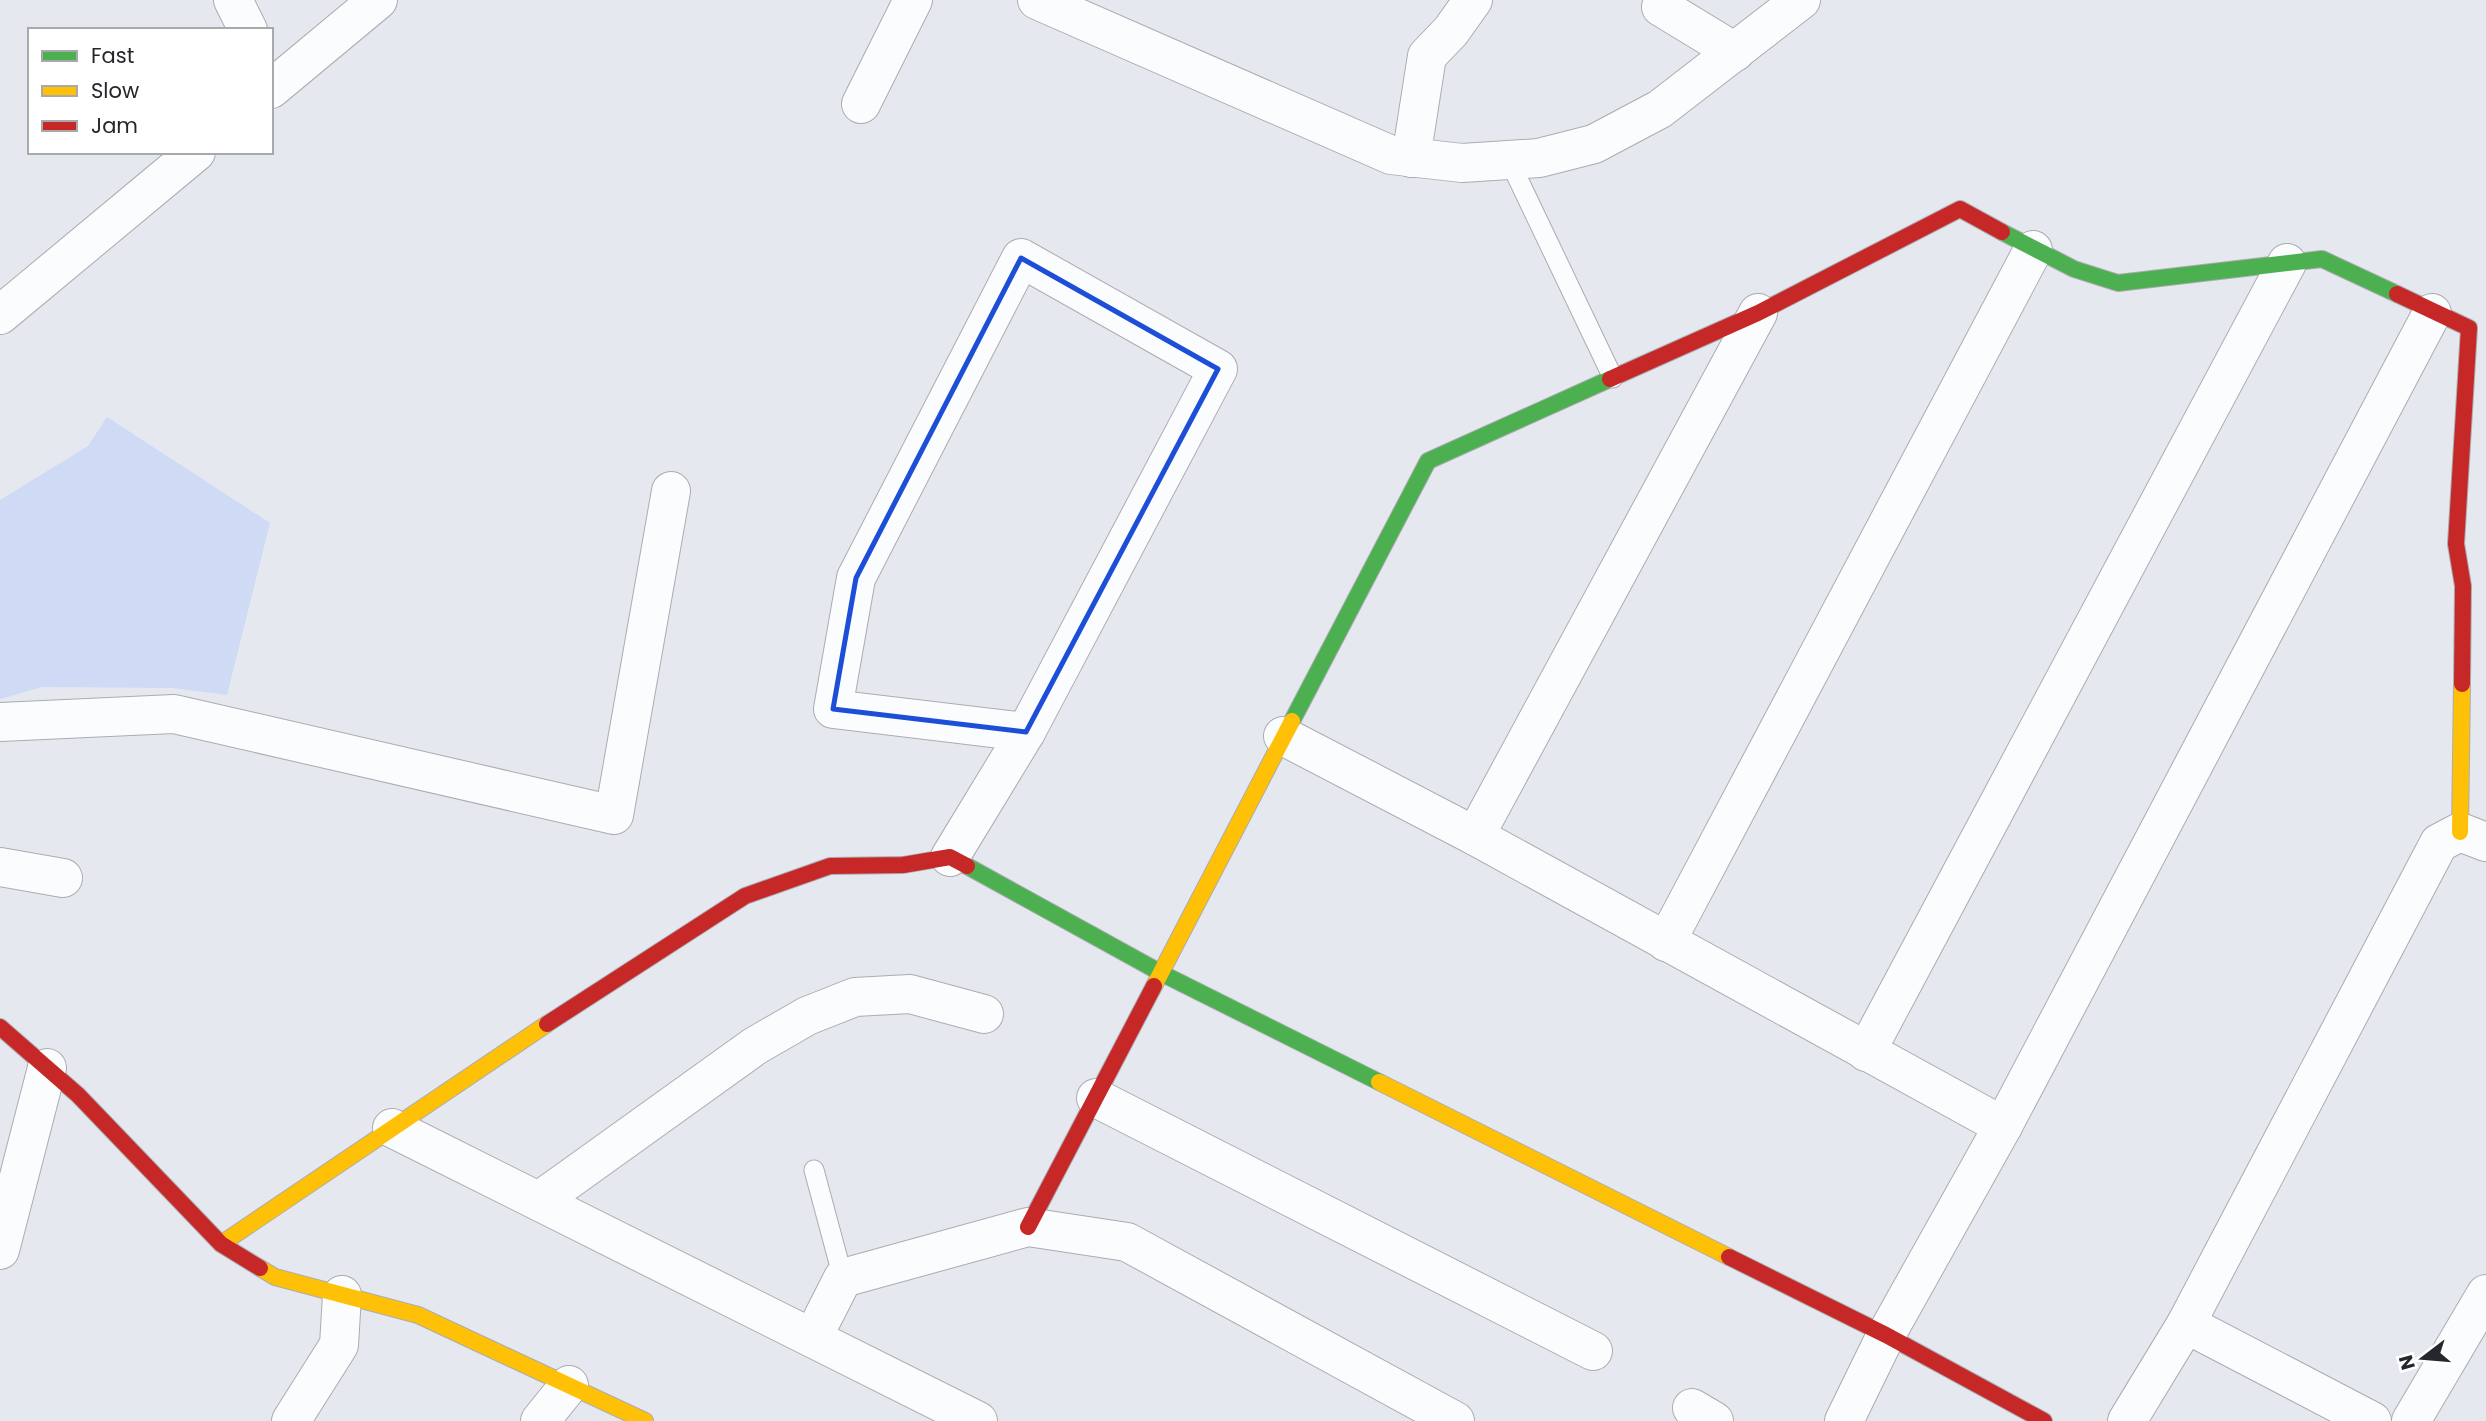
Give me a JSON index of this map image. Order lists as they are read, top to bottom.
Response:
{
  "legend": ["Fast", "Slow", "Jam"],
  "north": "left"
}
